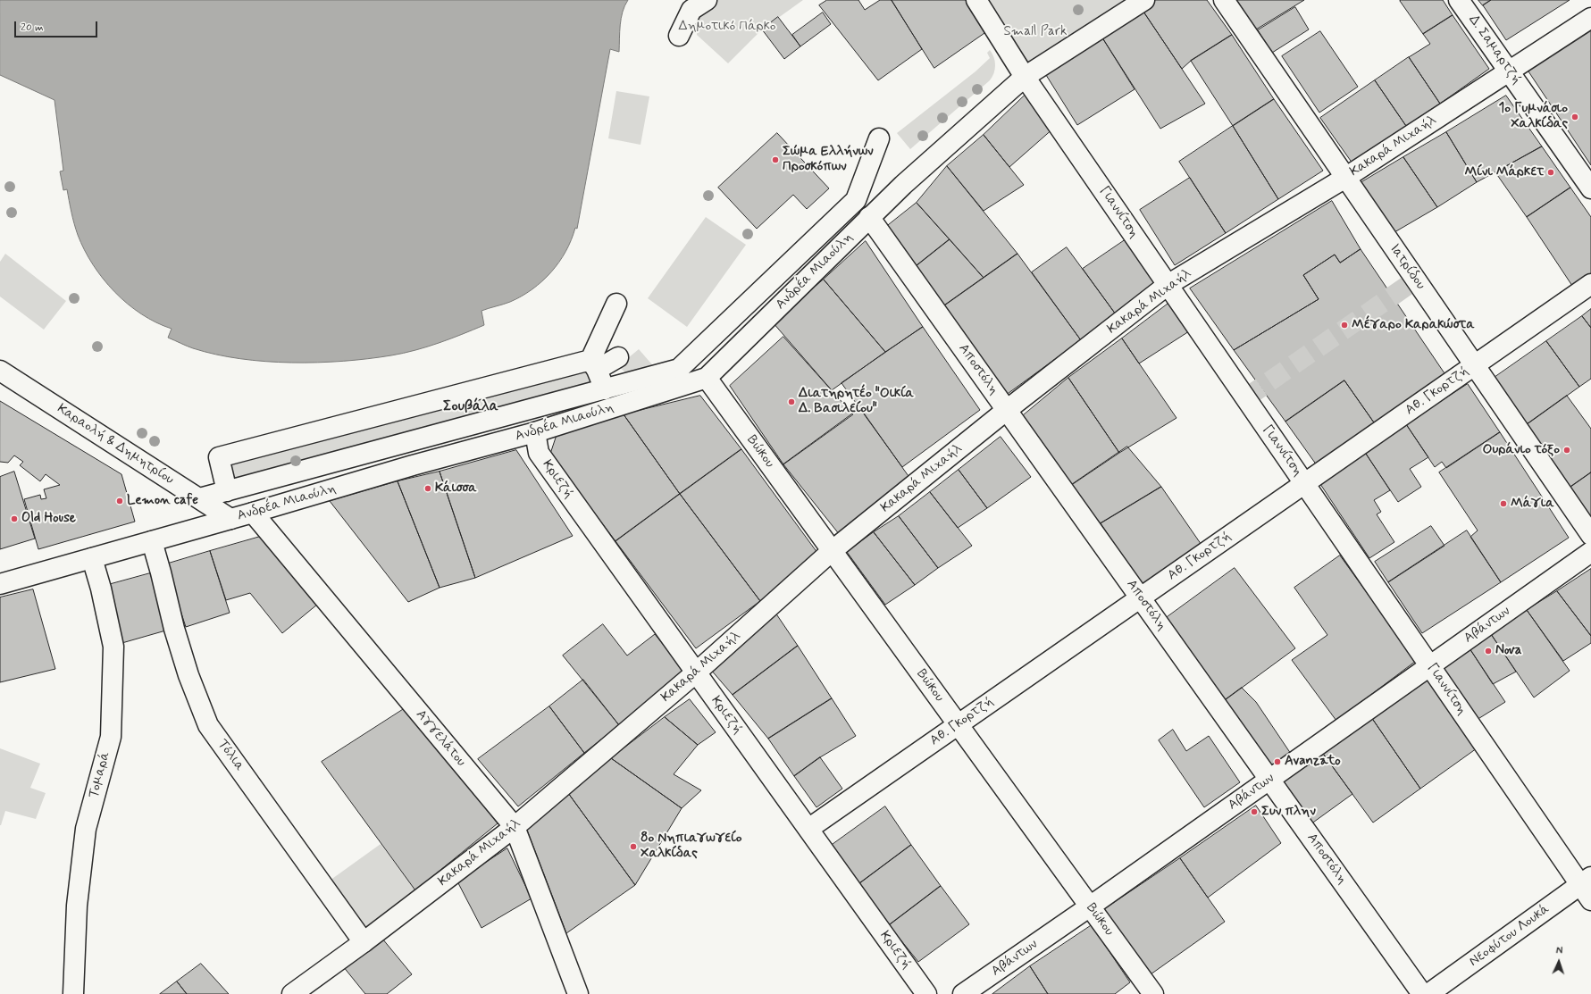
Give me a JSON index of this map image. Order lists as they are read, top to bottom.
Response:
{
  "streets": {
    "street": [
      "Δ. Σαμαρτζή",
      "Κακαρά Μιχαήλ",
      "Γιαννίτση",
      "Ιατρίδου",
      "Ανδρέα Μιαούλη",
      "Αποστόλη",
      "Αθ. Γκορτζή",
      "Καραολή & Δημητρίου",
      "Βώκου",
      "Κριεζή",
      "Αβάντων",
      "Αγγελάτου",
      "Τόλια",
      "Τομαρά",
      "Νεοφύτου Λουκά"
    ]
  },
  "crossings": [
    ["Δ. Σαμαρτζή", "Κακαρά Μιχαήλ"],
    ["Κακαρά Μιχαήλ", "Γιαννίτση"],
    ["Κακαρά Μιχαήλ", "Ιατρίδου"],
    ["Κακαρά Μιχαήλ", "Αποστόλη"],
    ["Κακαρά Μιχαήλ", "Βώκου"],
    ["Κακαρά Μιχαήλ", "Κριεζή"],
    ["Κακαρά Μιχαήλ", "Αγγελάτου"],
    ["Κακαρά Μιχαήλ", "Τόλια"],
    ["Γιαννίτση", "Ανδρέα Μιαούλη"],
    ["Γιαννίτση", "Αθ. Γκορτζή"],
    ["Γιαννίτση", "Αβάντων"],
    ["Γιαννίτση", "Νεοφύτου Λουκά"],
    ["Ιατρίδου", "Αθ. Γκορτζή"],
    ["Ανδρέα Μιαούλη", "Αποστόλη"],
    ["Ανδρέα Μιαούλη", "Καραολή & Δημητρίου"],
    ["Ανδρέα Μιαούλη", "Βώκου"],
    ["Ανδρέα Μιαούλη", "Κριεζή"],
    ["Ανδρέα Μιαούλη", "Αγγελάτου"],
    ["Ανδρέα Μιαούλη", "Τόλια"],
    ["Ανδρέα Μιαούλη", "Τομαρά"],
    ["Αποστόλη", "Αθ. Γκορτζή"],
    ["Αποστόλη", "Αβάντων"],
    ["Αθ. Γκορτζή", "Βώκου"],
    ["Αθ. Γκορτζή", "Κριεζή"],
    ["Βώκου", "Αβάντων"]
  ],
  "districts": ["Σουβάλα"],
  "parks": ["Δημοτικό Πάρκο", "Small Park"],
  "places": [
    "1ο Γυμνάσιο Χαλκίδας",
    "Σώμα Ελλήνων Προσκόπων",
    "Μίνι Μάρκετ",
    "Μέγαρο Καρακώστα",
    "Διατηρητέο \"Οικία Δ. Βασιλείου\"",
    "Ουράνιο τόξο",
    "Κάισσα",
    "Lemon cafe",
    "Μάγια",
    "Old House",
    "Nova",
    "Avanzato",
    "Συν πλην",
    "8ο Νηπιαγωγείο Χαλκίδας"
  ],
  "scale_bar": "20 m",
  "north": "top"
}
